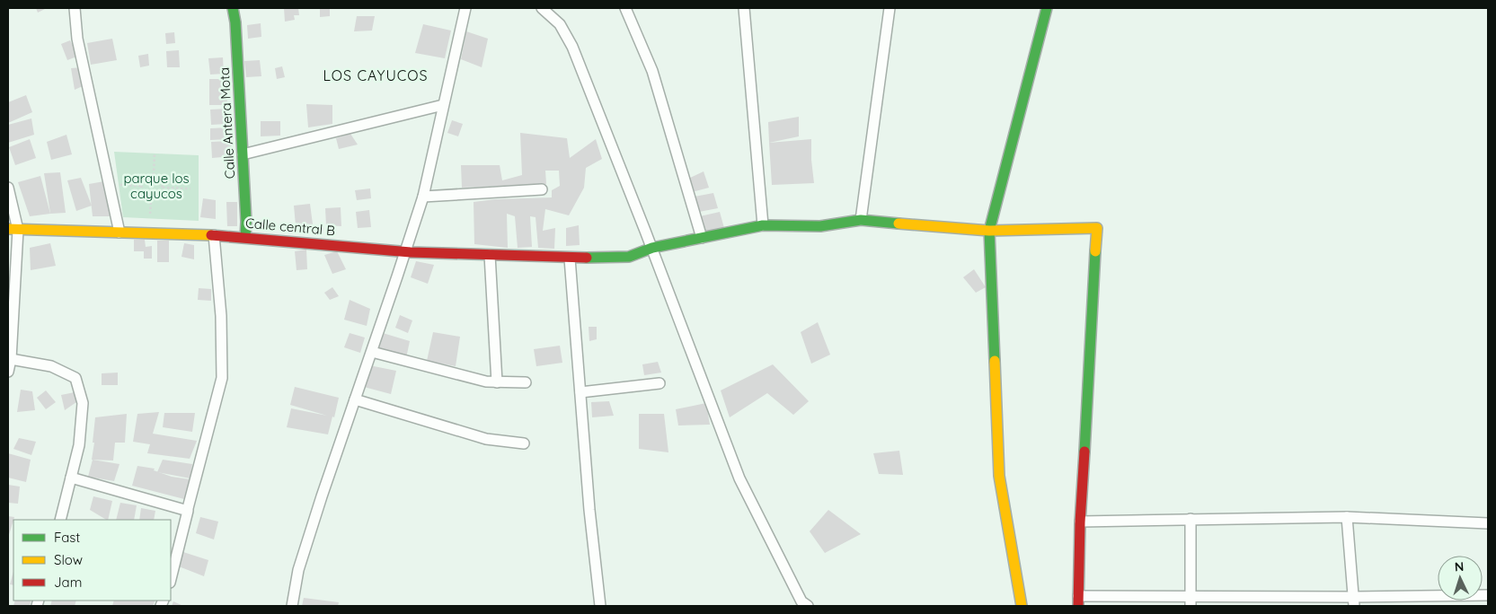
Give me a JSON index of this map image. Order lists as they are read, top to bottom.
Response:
{
  "streets": {
    "street": ["Calle Antera Mota", "Calle central B"]
  },
  "crossings": [
    ["Calle Antera Mota", "Calle central B"]
  ],
  "districts": ["LOS CAYUCOS"],
  "parks": ["parque los cayucos"],
  "legend": ["Fast", "Slow", "Jam"],
  "north": "top"
}
